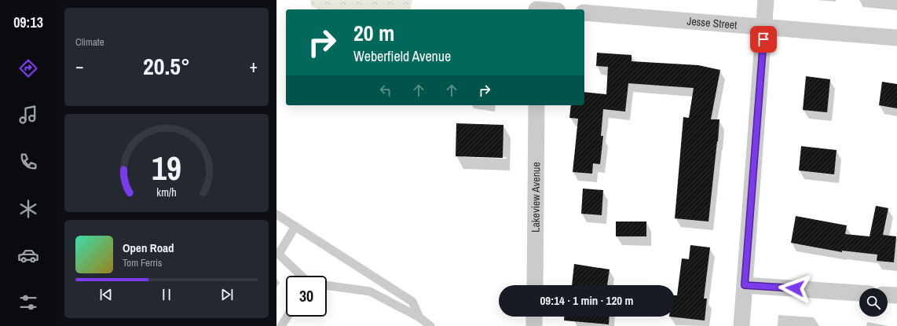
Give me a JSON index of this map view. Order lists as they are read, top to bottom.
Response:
{
  "streets": {
    "street": ["Jesse Street", "Lakeview Avenue"]
  },
  "page": {
    "tabs": "09:13",
    "tile": "Climate",
    "turn": ["20 m", "Weberfield Avenue"],
    "heat": ["−", "20.5°", "+"],
    "song": ["Open Road", "Tom Ferris"],
    "limit": "30",
    "trip": "09:14 · 1 min · 120 m",
    "gauge": ["19", "km/h"]
  }
}
